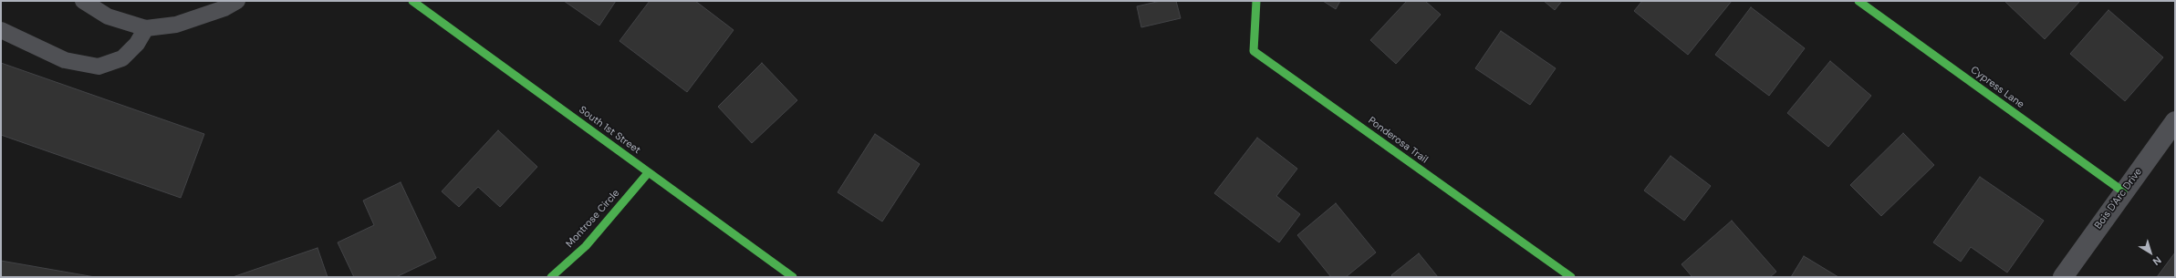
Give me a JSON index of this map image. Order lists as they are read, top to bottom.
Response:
{
  "streets": {
    "street": [
      "Cypress Lane",
      "South 1st Street",
      "Ponderosa Trail",
      "Bois D'Arc Drive",
      "Montrose Circle"
    ]
  },
  "crossings": [
    ["Cypress Lane", "Bois D'Arc Drive"],
    ["South 1st Street", "Montrose Circle"]
  ],
  "north": "bottom right"
}
